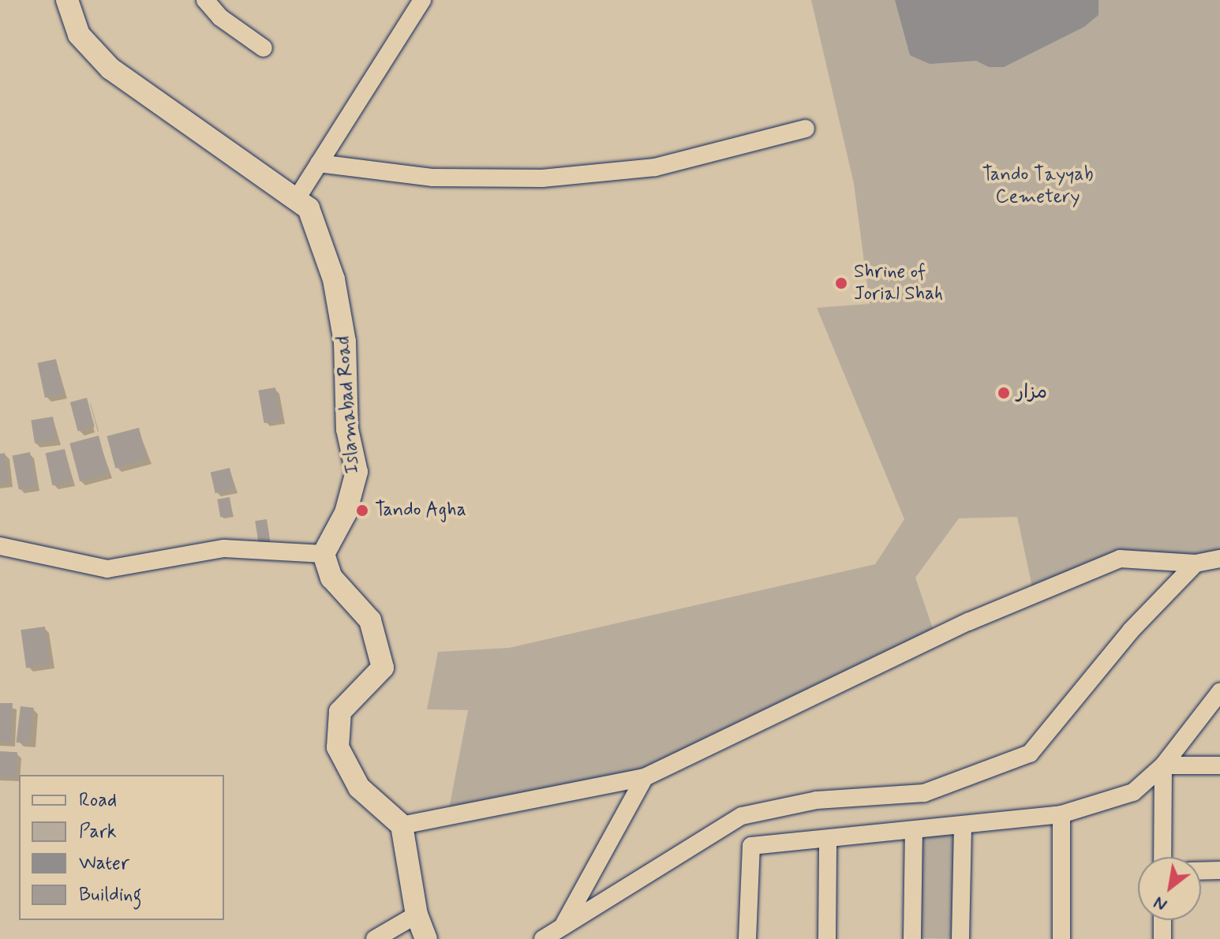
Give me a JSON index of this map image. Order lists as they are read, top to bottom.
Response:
{
  "streets": {
    "street": ["Islamabad Road"]
  },
  "parks": ["Tando Tayyab Cemetery"],
  "places": ["Shrine of Jorial Shah", "مزار", "Tando Agha"],
  "legend": [
    "Road",
    "Park",
    "Water",
    "Building"
  ],
  "north": "bottom left"
}
